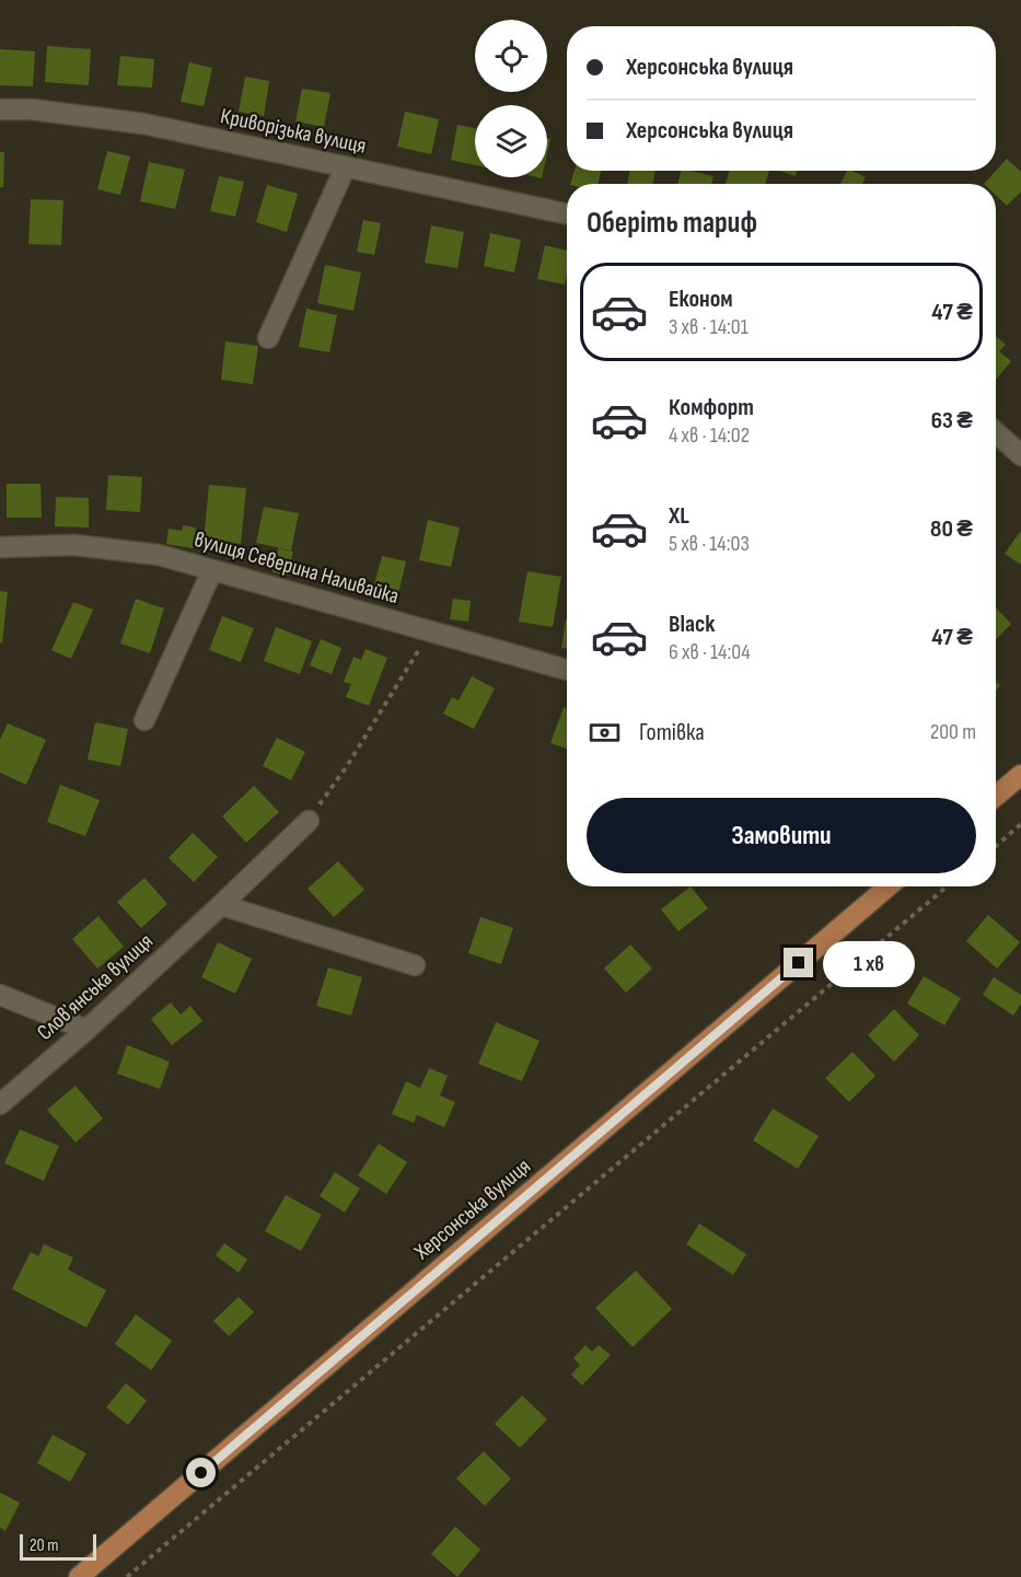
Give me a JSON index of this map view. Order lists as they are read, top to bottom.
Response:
{
  "streets": {
    "main road": ["Херсонська вулиця"],
    "street": ["Криворізька вулиця", "вулиця Северина Наливайка", "Словʼянська вулиця"]
  },
  "scale_bar": "20 m",
  "page": {
    "banner": ["Херсонська вулиця", "Херсонська вулиця"],
    "heading": "Оберіть тариф",
    "list": [
      {
        "name": "Економ",
        "note": "3 хв · 14:01",
        "value": "47 ₴"
      },
      {
        "name": "Комфорт",
        "note": "4 хв · 14:02",
        "value": "63 ₴"
      },
      {
        "name": "XL",
        "note": "5 хв · 14:03",
        "value": "80 ₴"
      },
      {
        "name": "Black",
        "note": "6 хв · 14:04",
        "value": "47 ₴"
      }
    ],
    "pay": ["Готівка", "200 m"],
    "buttons": "Замовити",
    "bubble": "1 хв",
    "scale": "20 m"
  }
}
